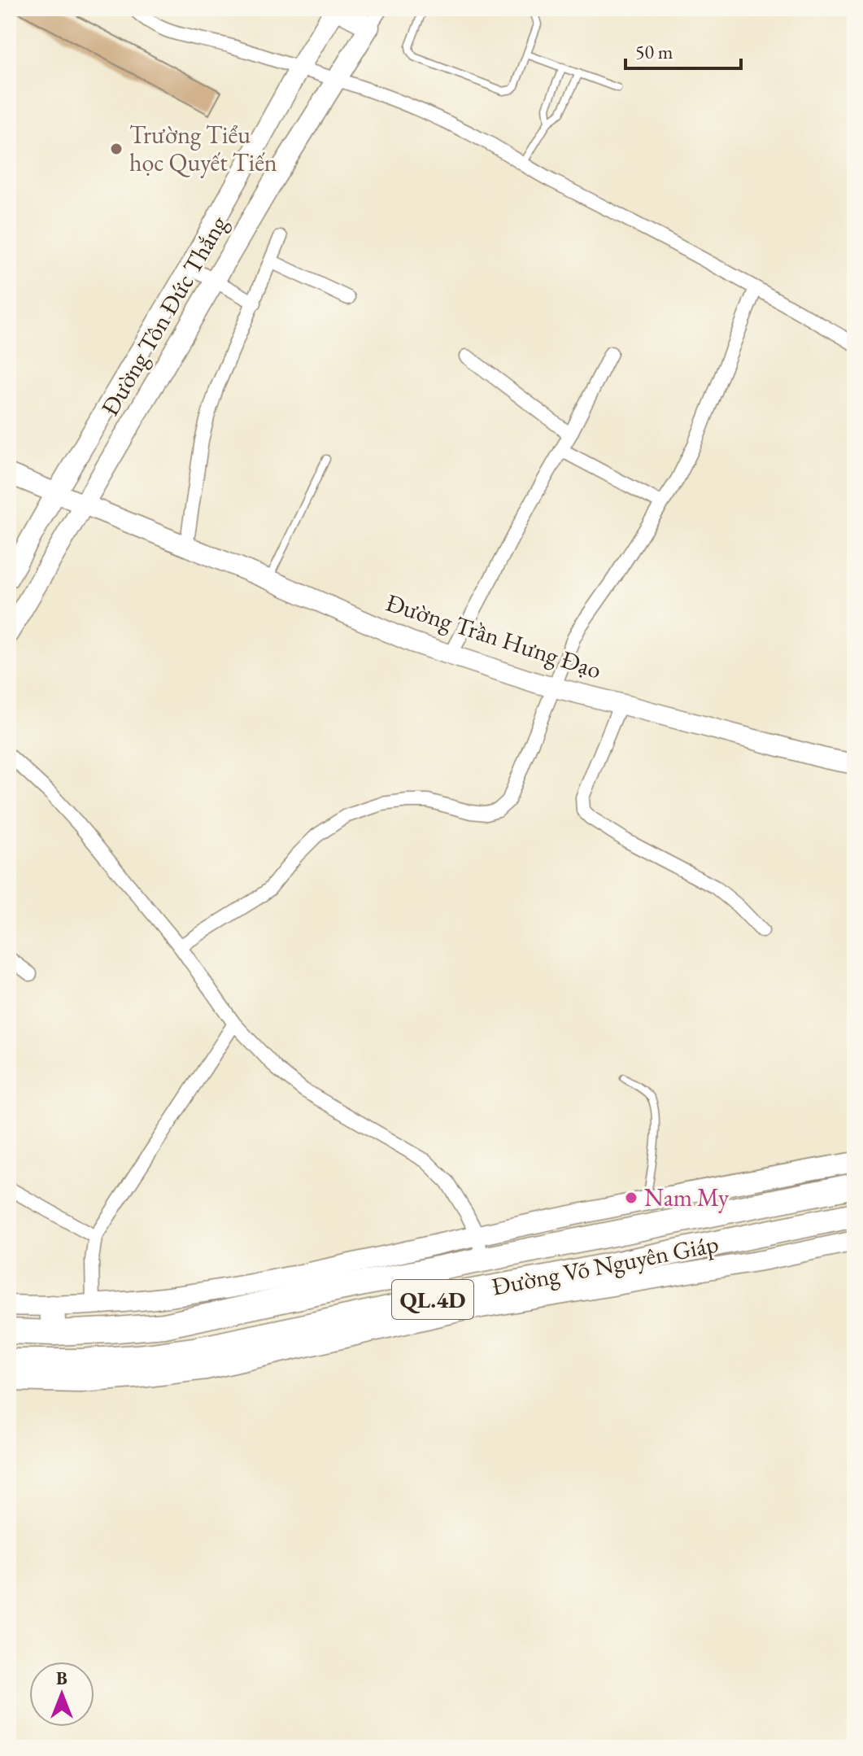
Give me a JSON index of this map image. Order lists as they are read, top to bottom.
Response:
{
  "streets": {
    "highway": ["Đường Võ Nguyên Giáp", "QL.4D"],
    "street": ["Đường Tôn Đức Thắng", "Đường Trần Hưng Đạo"]
  },
  "crossings": [
    ["Đường Tôn Đức Thắng", "Đường Trần Hưng Đạo"]
  ],
  "places": ["Trường Tiểu học Quyết Tiến", "Nam My"],
  "scale_bar": "50 m",
  "north": "top"
}
